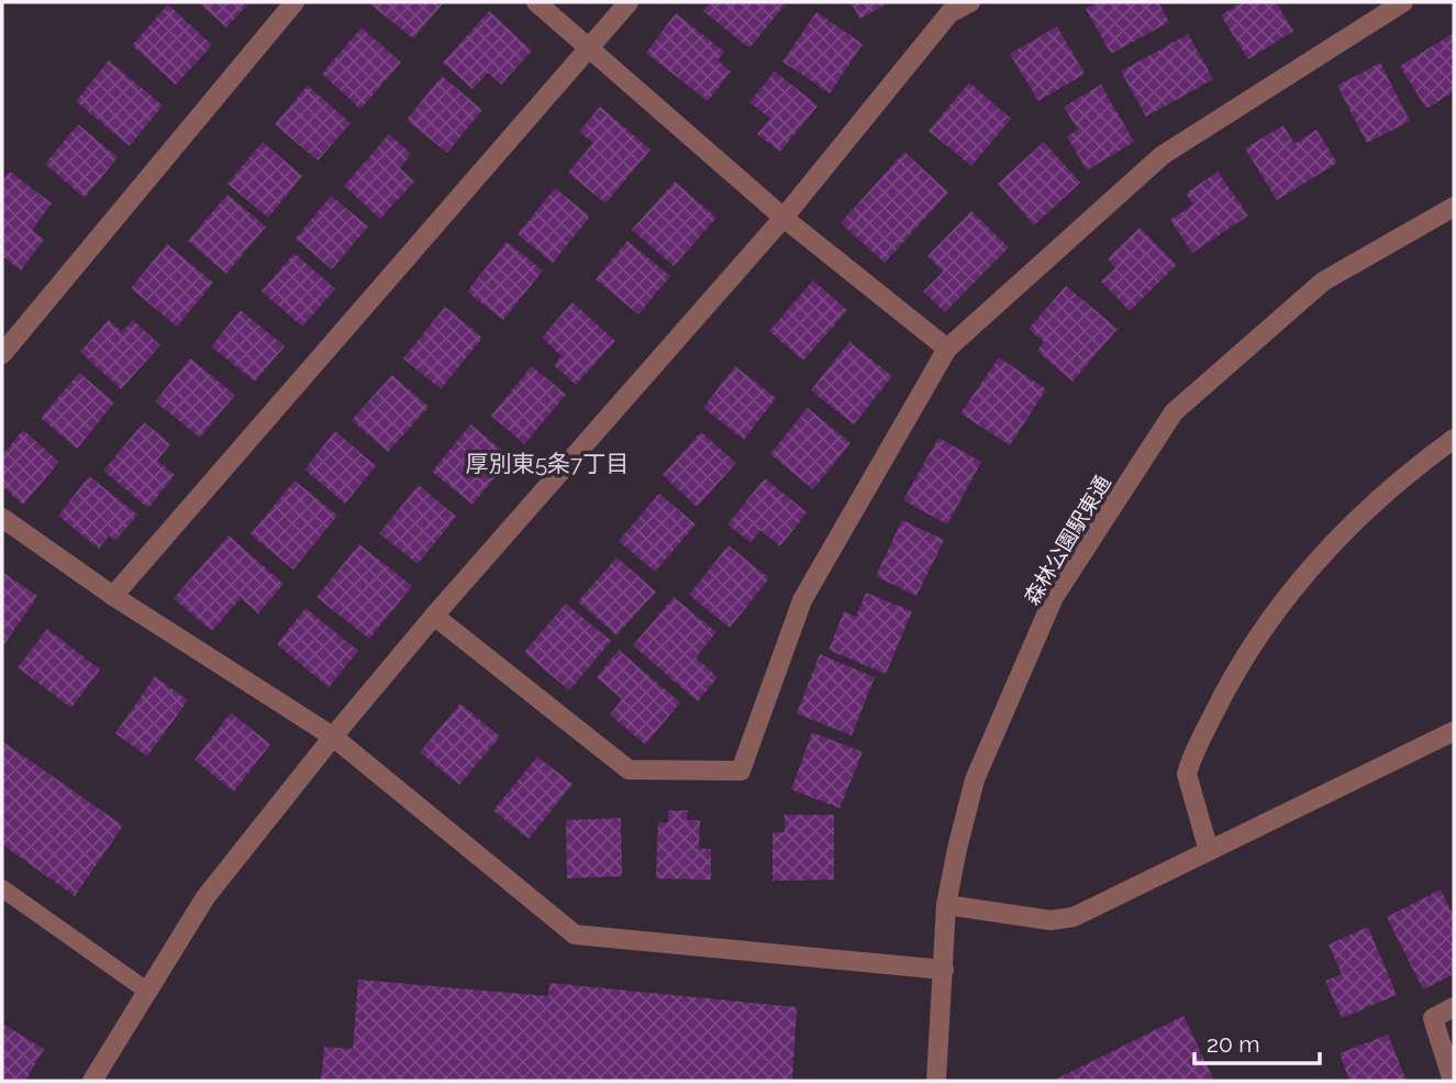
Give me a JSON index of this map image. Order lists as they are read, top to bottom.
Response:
{
  "streets": {
    "street": ["森林公園駅東通"]
  },
  "districts": ["厚別東5条7丁目"],
  "scale_bar": "20 m"
}
